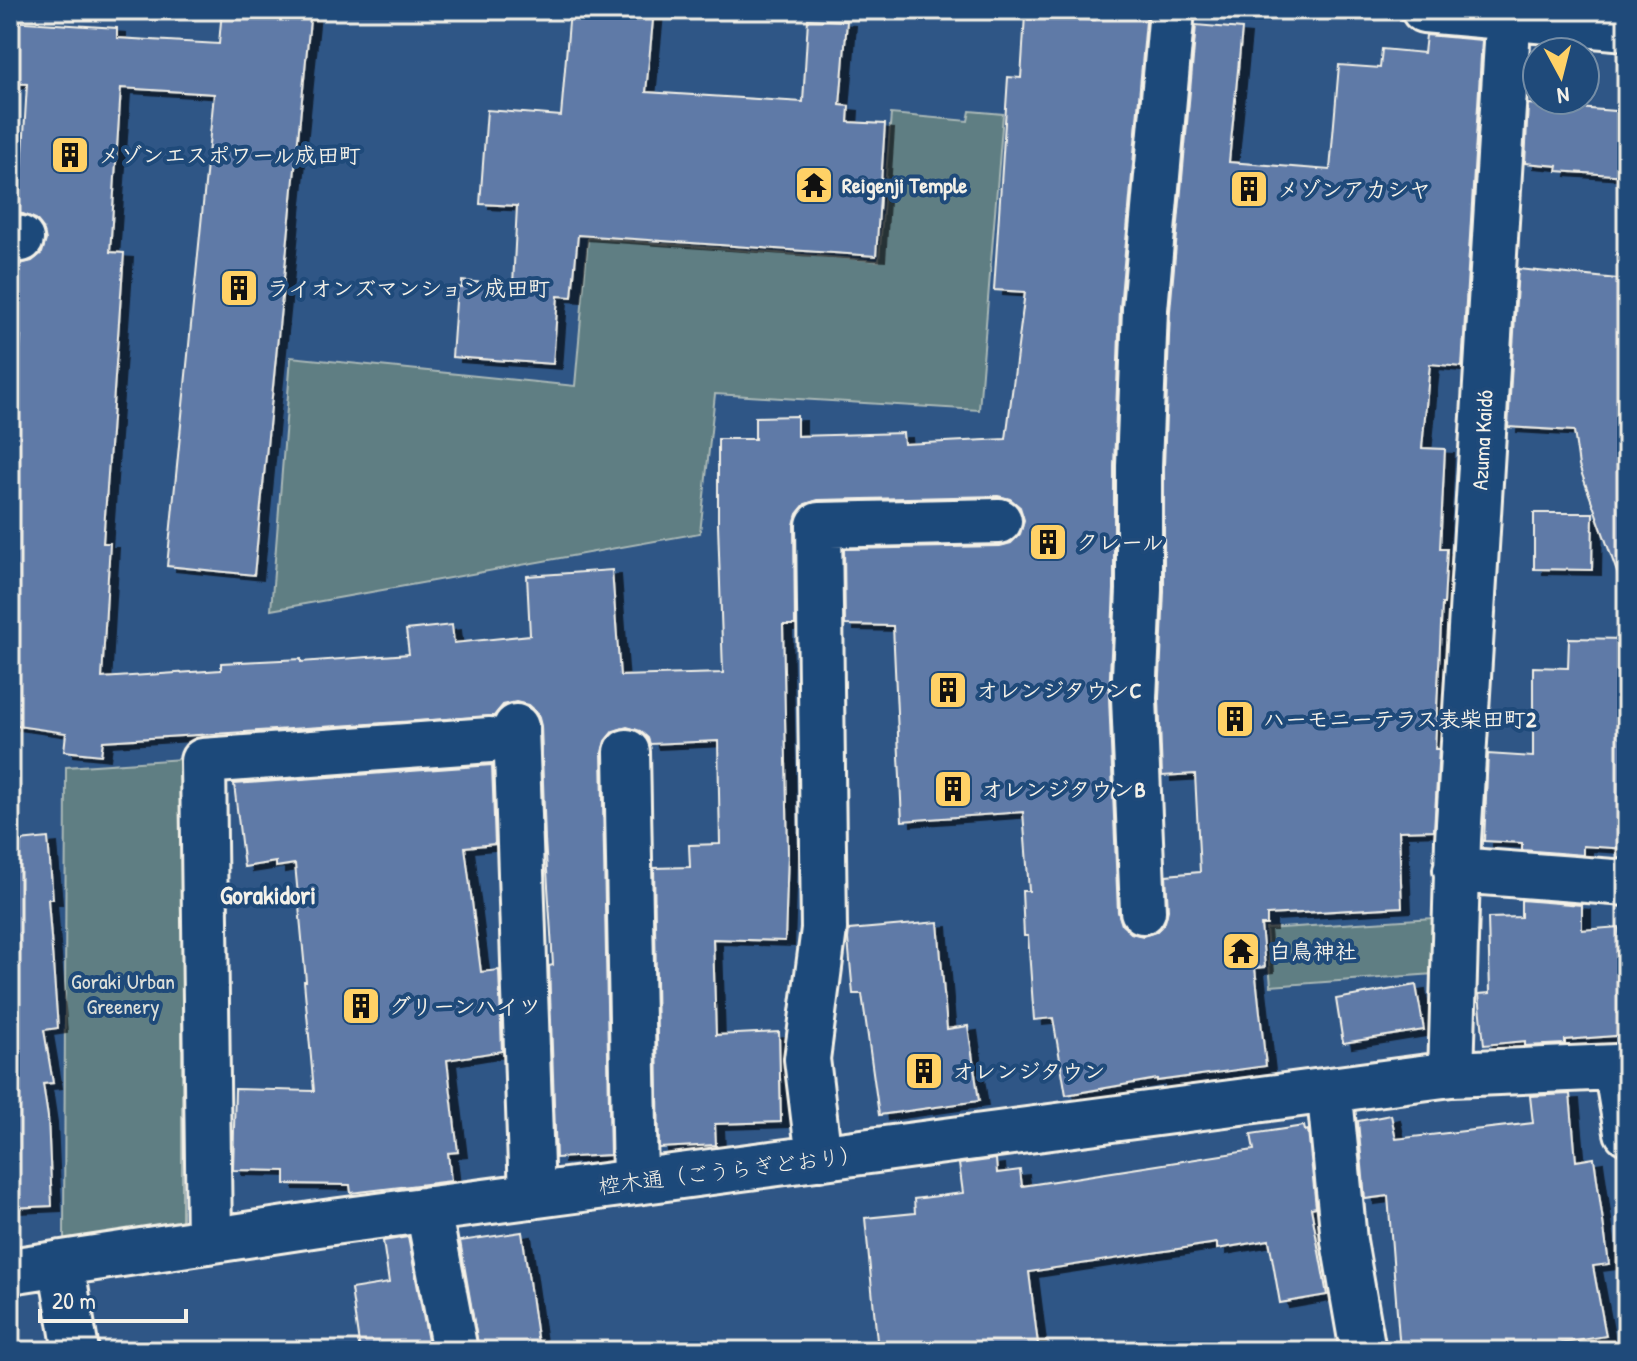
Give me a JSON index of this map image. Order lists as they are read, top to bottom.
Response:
{
  "streets": {
    "street": ["Azuma Kaidó", "椌木通（ごうらぎどおり）"]
  },
  "crossings": [
    ["Azuma Kaidó", "椌木通（ごうらぎどおり）"]
  ],
  "districts": ["Gorakidori"],
  "parks": ["Goraki Urban Greenery"],
  "places": {
    "building": [
      "メゾンエスポワール成田町",
      "メゾンアカシヤ",
      "ライオンズマンション成田町",
      "クレール",
      "オレンジタウンC",
      "ハーモニーテラス表柴田町2",
      "オレンジタウンB",
      "グリーンハイツ",
      "オレンジタウン"
    ],
    "temple": ["Reigenji Temple", "白鳥神社"]
  },
  "scale_bar": "20 m",
  "north": "bottom"
}
